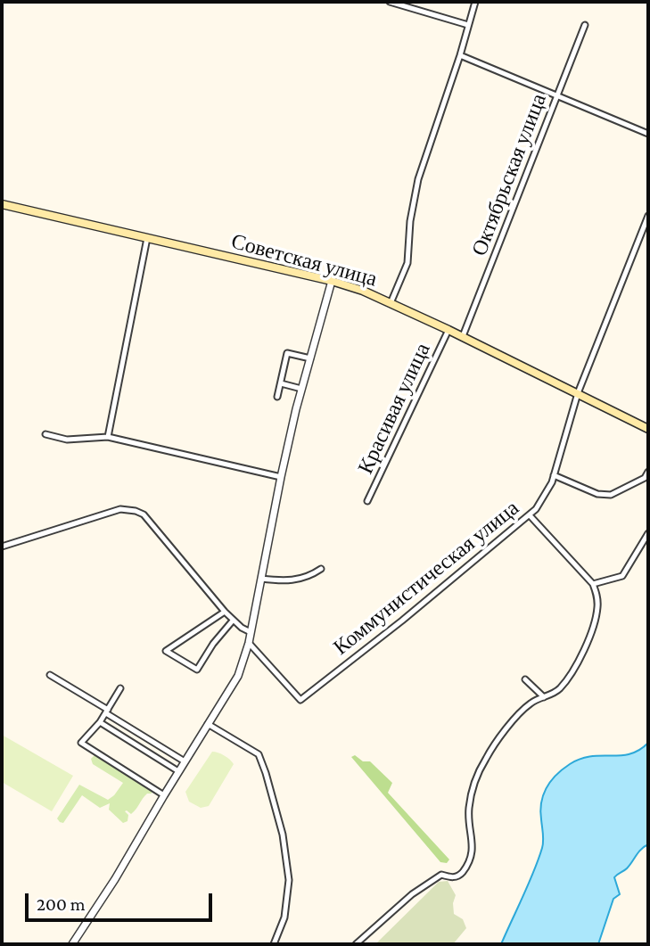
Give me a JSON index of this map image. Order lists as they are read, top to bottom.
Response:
{
  "streets": {
    "main road": ["Советская улица"],
    "street": ["Октябрьская улица", "Красивая улица", "Коммунистическая улица"]
  },
  "crossings": [
    ["Октябрьская улица", "Советская улица"],
    ["Советская улица", "Красивая улица"],
    ["Советская улица", "Коммунистическая улица"]
  ],
  "scale_bar": "200 m"
}
